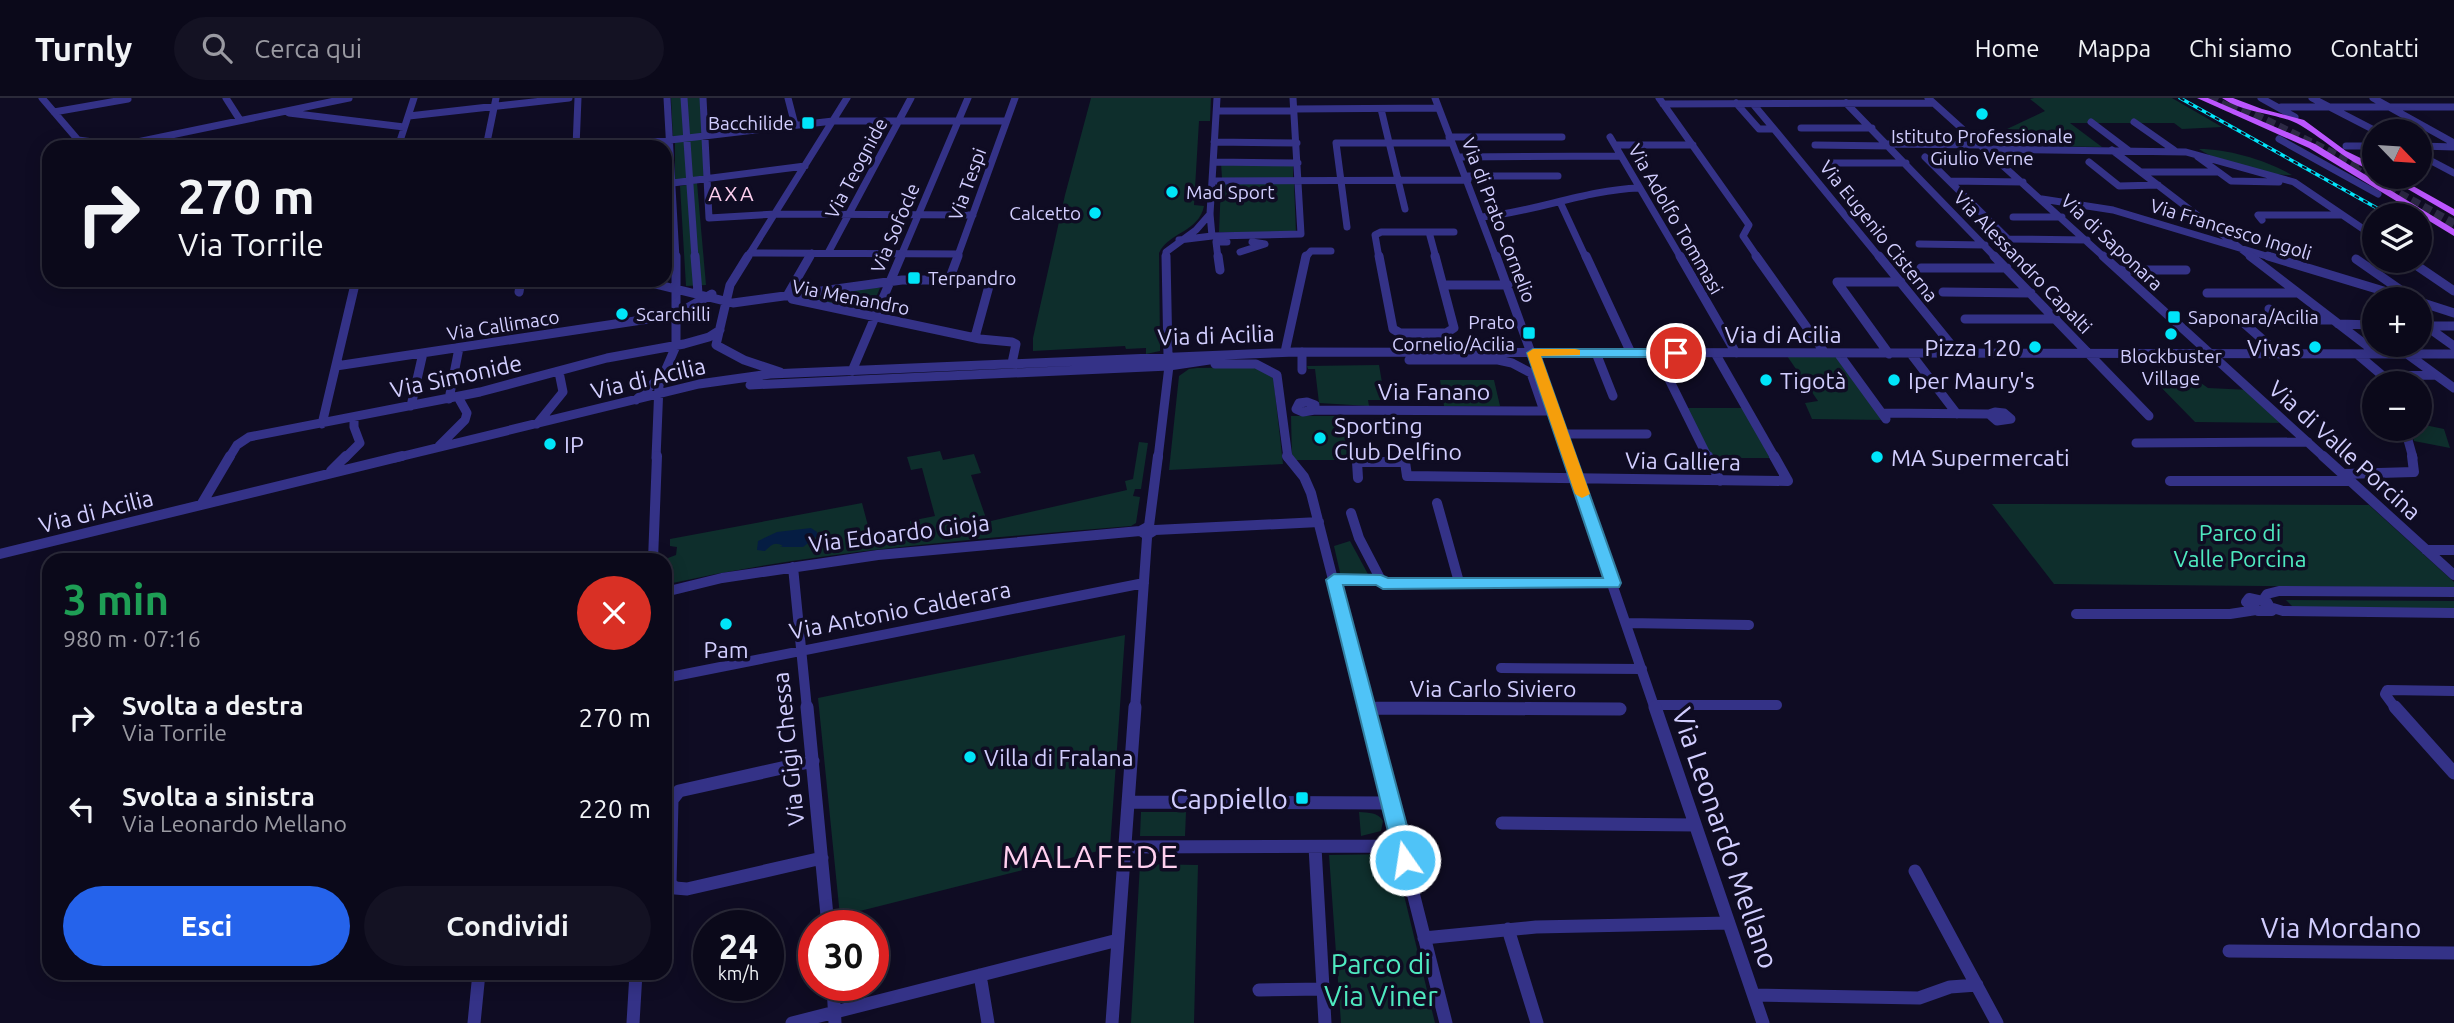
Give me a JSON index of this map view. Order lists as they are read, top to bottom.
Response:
{
  "streets": {
    "street": [
      "Via Teognide",
      "Via Tespi",
      "Via Adolfo Tommasi",
      "Via di Prato Cornelio",
      "Via Sofocle",
      "Via Francesco Ingoli",
      "Via Eugenio Cisterna",
      "Via di Saponara",
      "Via Alessandro Capalti",
      "Via Menandro",
      "Via Callimaco",
      "Via di Acilia",
      "Via Simonide",
      "Via Fanano",
      "Via di Valle Porcina",
      "Via Galliera",
      "Via Edoardo Gioja",
      "Via Antonio Calderara",
      "Via Carlo Siviero",
      "Via Gigi Chessa",
      "Via Leonardo Mellano",
      "Via Mordano"
    ]
  },
  "crossings": [
    ["Via Adolfo Tommasi", "Via di Acilia"],
    ["Via di Prato Cornelio", "Via di Acilia"],
    ["Via di Prato Cornelio", "Via Leonardo Mellano"],
    ["Via Sofocle", "Via Menandro"],
    ["Via Sofocle", "Via di Acilia"],
    ["Via Francesco Ingoli", "Via di Saponara"],
    ["Via Eugenio Cisterna", "Via di Acilia"],
    ["Via di Saponara", "Via di Acilia"],
    ["Via di Saponara", "Via di Valle Porcina"],
    ["Via Alessandro Capalti", "Via di Acilia"],
    ["Via Menandro", "Via di Acilia"],
    ["Via di Acilia", "Via Simonide"],
    ["Via di Acilia", "Via di Valle Porcina"],
    ["Via di Acilia", "Via Galliera"],
    ["Via di Acilia", "Via Leonardo Mellano"],
    ["Via Fanano", "Via Leonardo Mellano"],
    ["Via Galliera", "Via Leonardo Mellano"],
    ["Via Edoardo Gioja", "Via Gigi Chessa"],
    ["Via Antonio Calderara", "Via Gigi Chessa"]
  ],
  "districts": ["AXA", "MALAFEDE"],
  "parks": ["Parco di Valle Porcina", "Parco di Via Viner"],
  "places": {
    "other": [
      "Istituto Professionale Giulio Verne",
      "Mad Sport",
      "Calcetto",
      "Scarchilli",
      "Blockbuster Village",
      "Pizza 120",
      "Vivas",
      "Tigotà",
      "Iper Maury's",
      "Sporting Club Delfino",
      "IP",
      "MA Supermercati",
      "Pam",
      "Villa di Fralana"
    ],
    "transit": [
      "Bacchilide",
      "Terpandro",
      "Saponara/Acilia",
      "Prato Cornelio/Acilia",
      "Cappiello"
    ]
  },
  "north": "bottom right",
  "page": {
    "header": "Turnly",
    "search": "Cerca qui",
    "nav": [
      "Home",
      "Mappa",
      "Chi siamo",
      "Contatti"
    ],
    "map_buttons": ["+", "−"],
    "turn": ["270 m", "Via Torrile"],
    "heading": ["3 min", "980 m · 07:16"],
    "list": [
      {
        "name": "Svolta a destra",
        "note": "Via Torrile",
        "value": "270 m"
      },
      {
        "name": "Svolta a sinistra",
        "note": "Via Leonardo Mellano",
        "value": "220 m"
      }
    ],
    "buttons": ["Esci", "Condividi"],
    "speed": "24 km/h",
    "limit": "30"
  }
}
